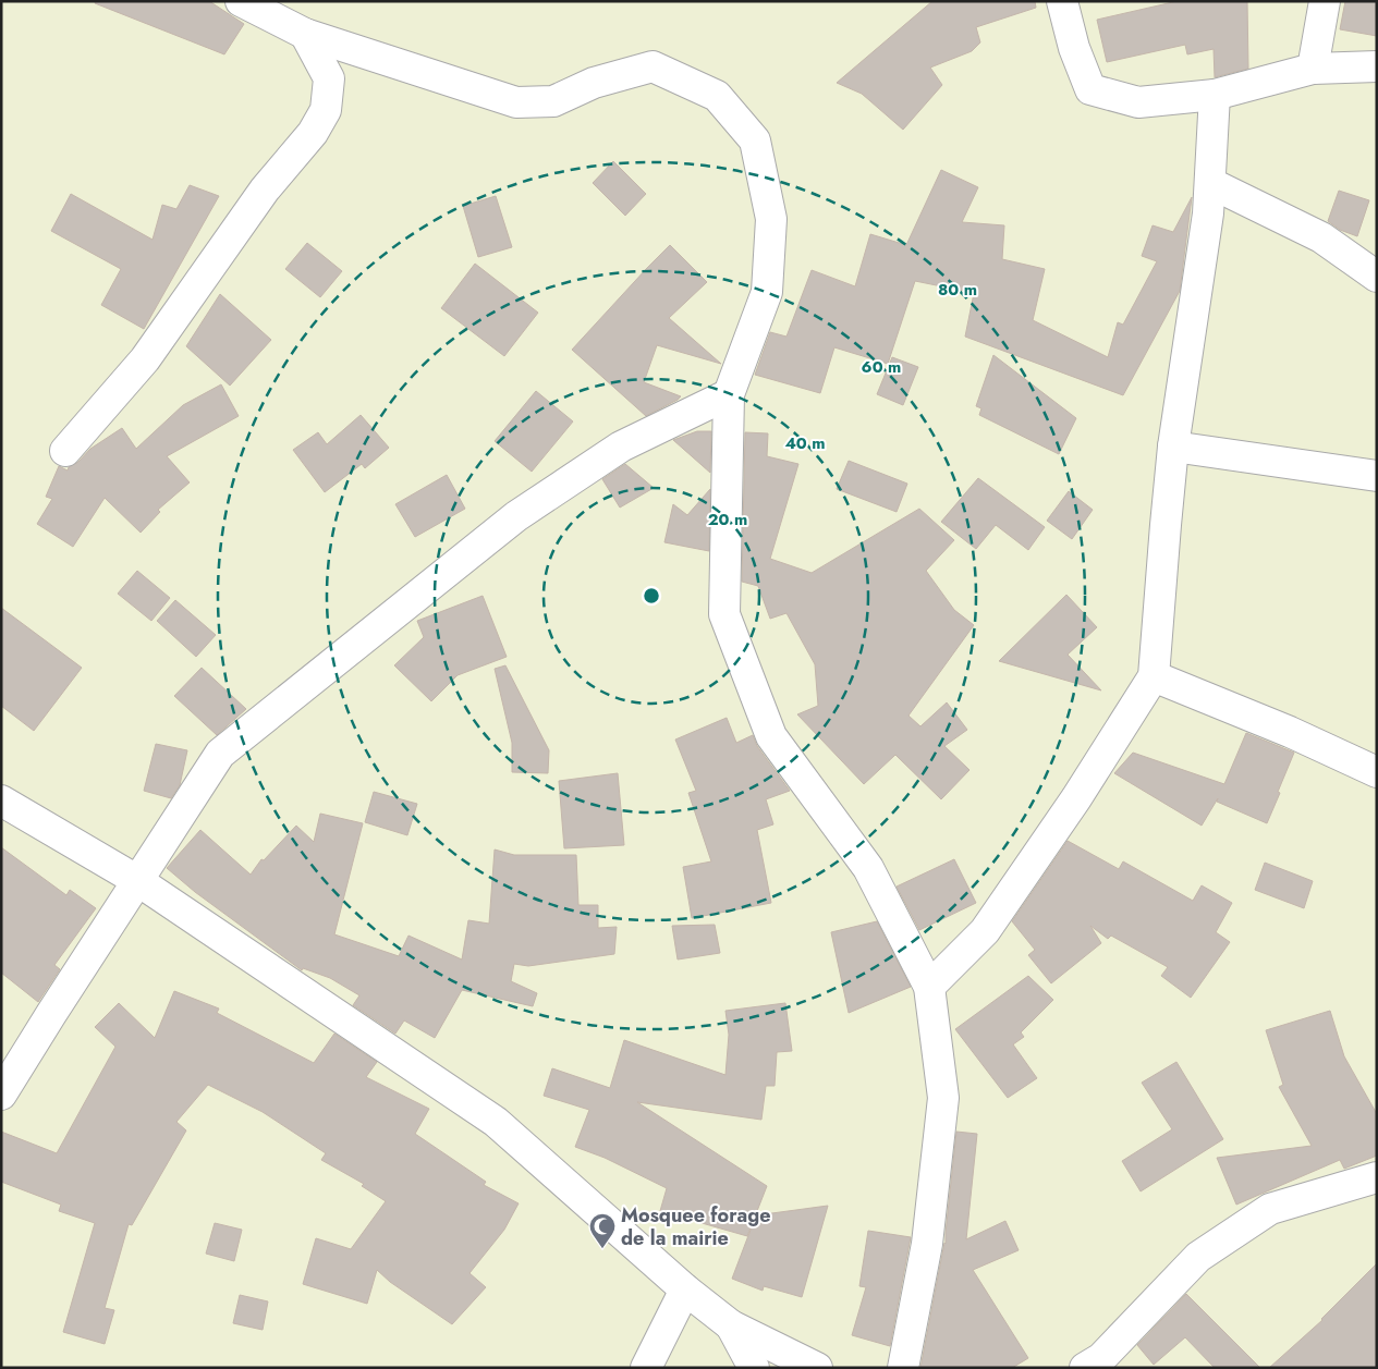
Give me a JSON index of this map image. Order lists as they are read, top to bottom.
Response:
{
  "places": {
    "mosque": ["Mosquee forage de la mairie"]
  },
  "rings": [
    "80 m",
    "60 m",
    "40 m",
    "20 m"
  ]
}
